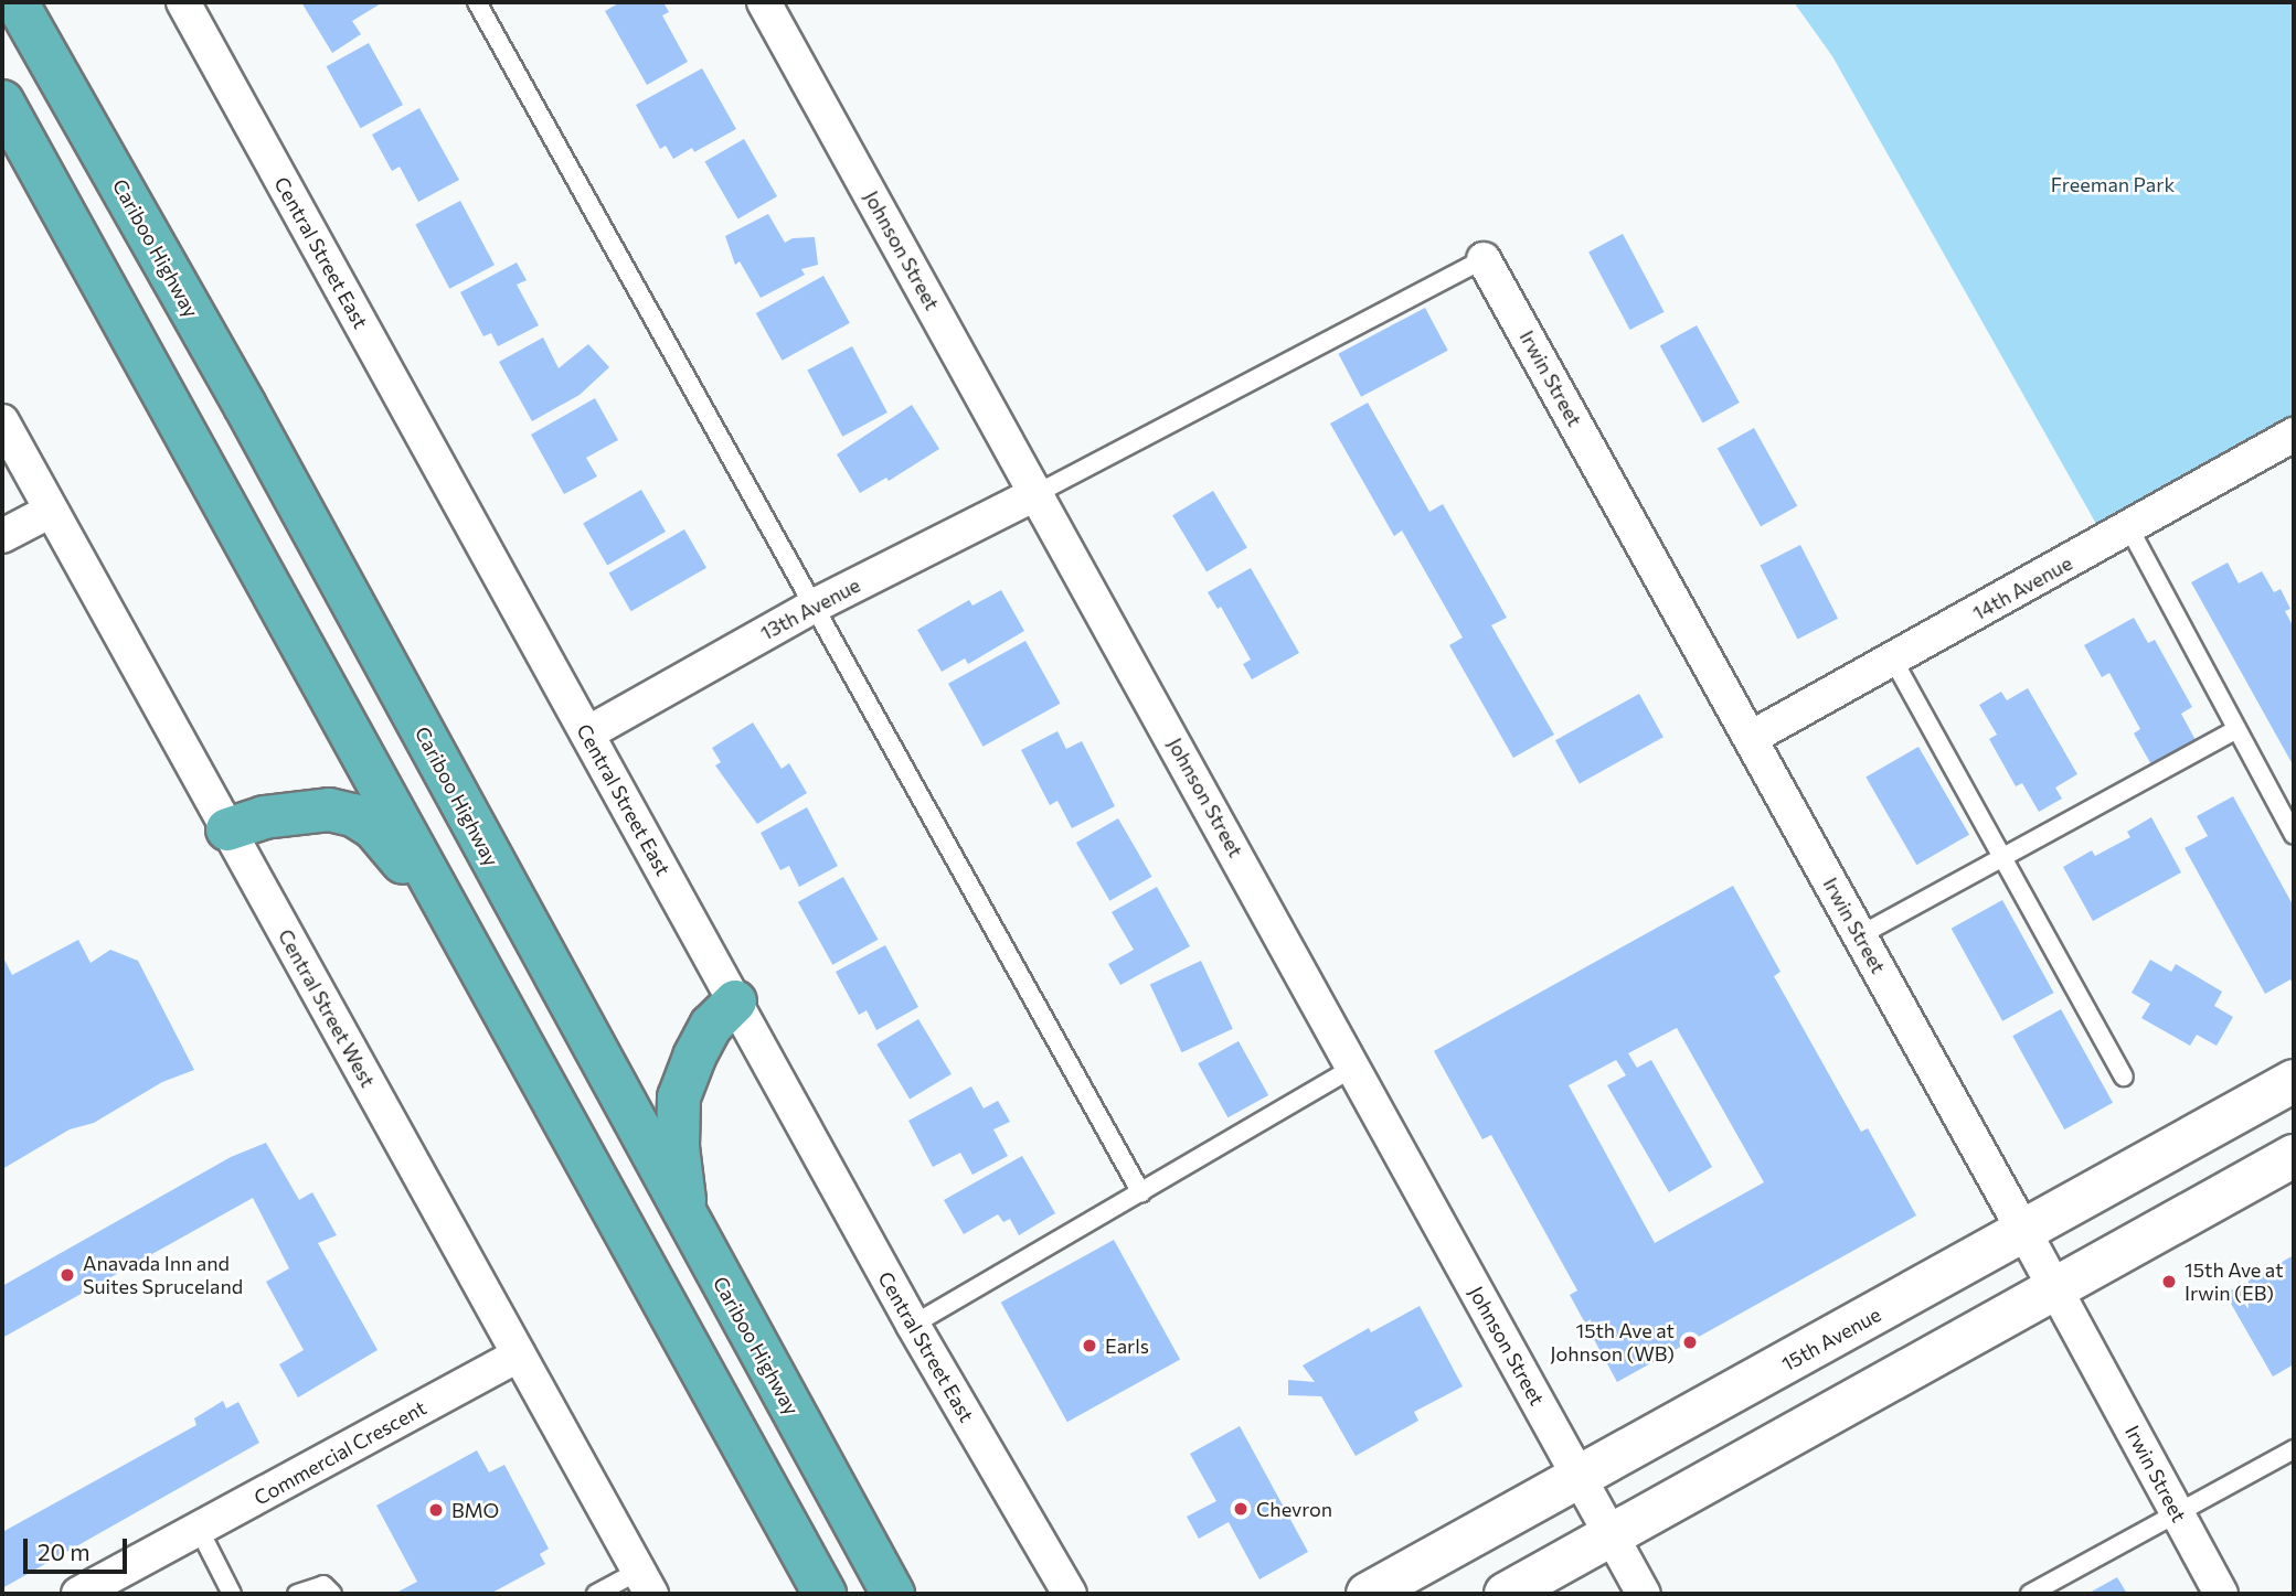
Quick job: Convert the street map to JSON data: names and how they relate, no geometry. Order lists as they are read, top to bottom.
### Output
{
  "streets": {
    "highway": ["Cariboo Highway"],
    "main road": ["15th Avenue"],
    "street": [
      "Johnson Street",
      "Central Street East",
      "Irwin Street",
      "14th Avenue",
      "13th Avenue",
      "Central Street West",
      "Commercial Crescent"
    ]
  },
  "crossings": [
    ["Johnson Street", "13th Avenue"],
    ["Johnson Street", "15th Avenue"],
    ["Central Street East", "13th Avenue"],
    ["Irwin Street", "14th Avenue"],
    ["Irwin Street", "15th Avenue"],
    ["Central Street West", "Commercial Crescent"]
  ],
  "parks": ["Freeman Park"],
  "places": [
    "Anavada Inn and Suites Spruceland",
    "15th Ave at Irwin (EB)",
    "15th Ave at Johnson (WB)",
    "Earls",
    "Chevron",
    "BMO"
  ],
  "scale_bar": "20 m"
}
